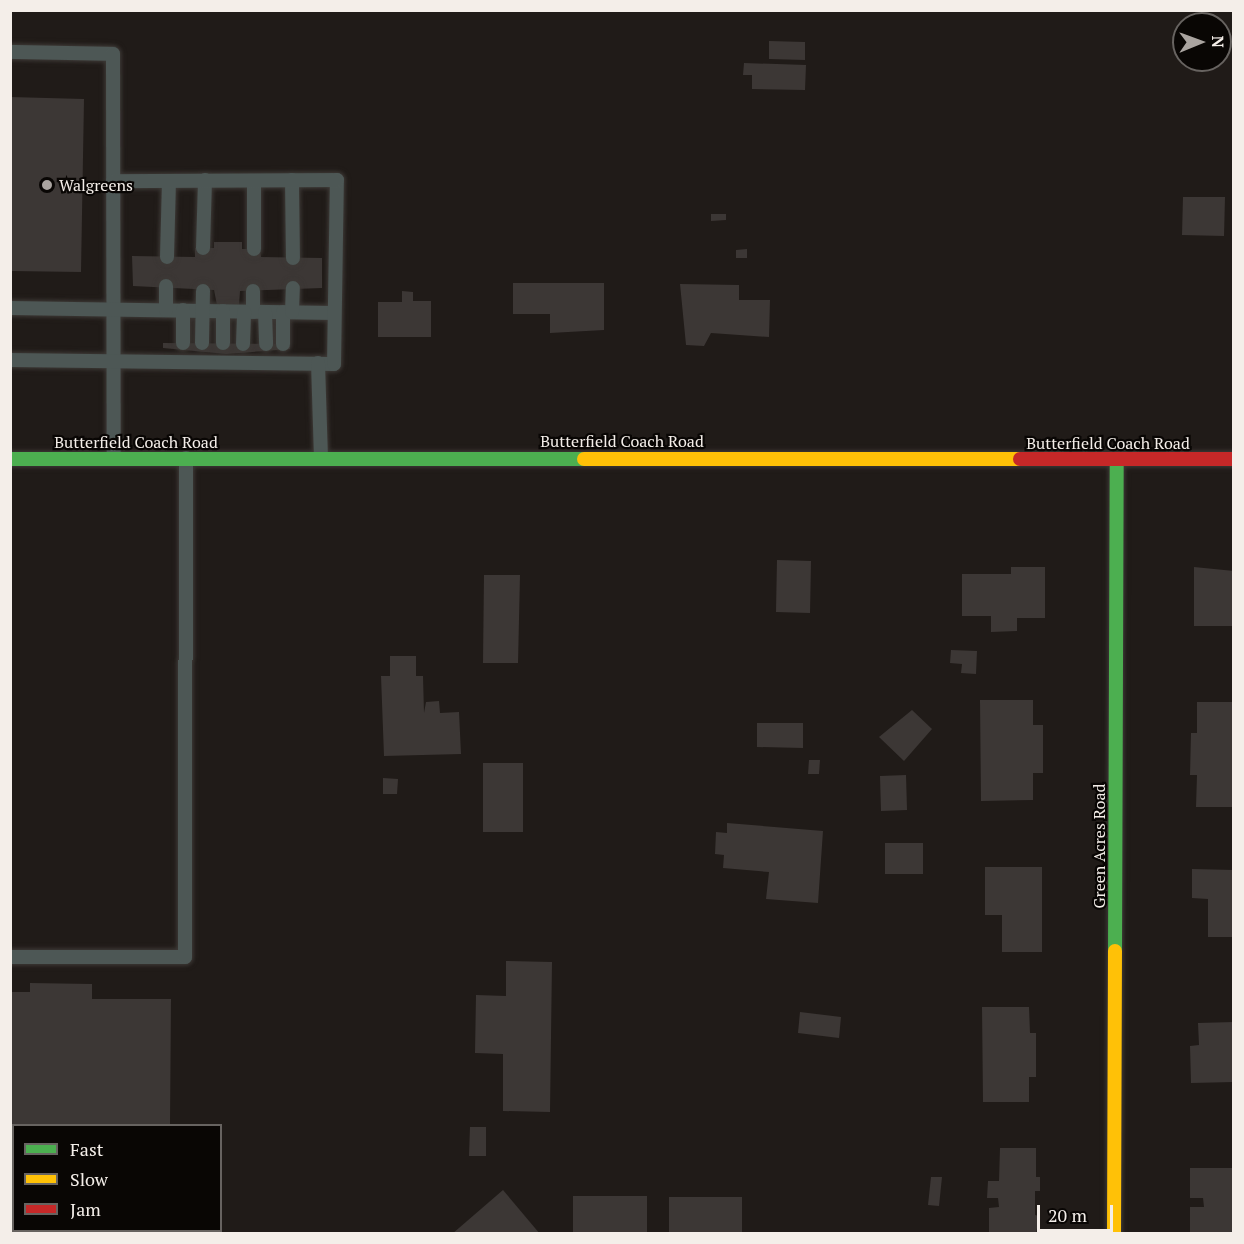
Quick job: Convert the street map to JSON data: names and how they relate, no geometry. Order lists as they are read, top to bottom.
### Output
{
  "streets": {
    "main road": ["Butterfield Coach Road", "Green Acres Road"]
  },
  "crossings": [
    ["Butterfield Coach Road", "Green Acres Road"]
  ],
  "places": ["Walgreens"],
  "legend": ["Fast", "Slow", "Jam"],
  "scale_bar": "20 m",
  "north": "right"
}
